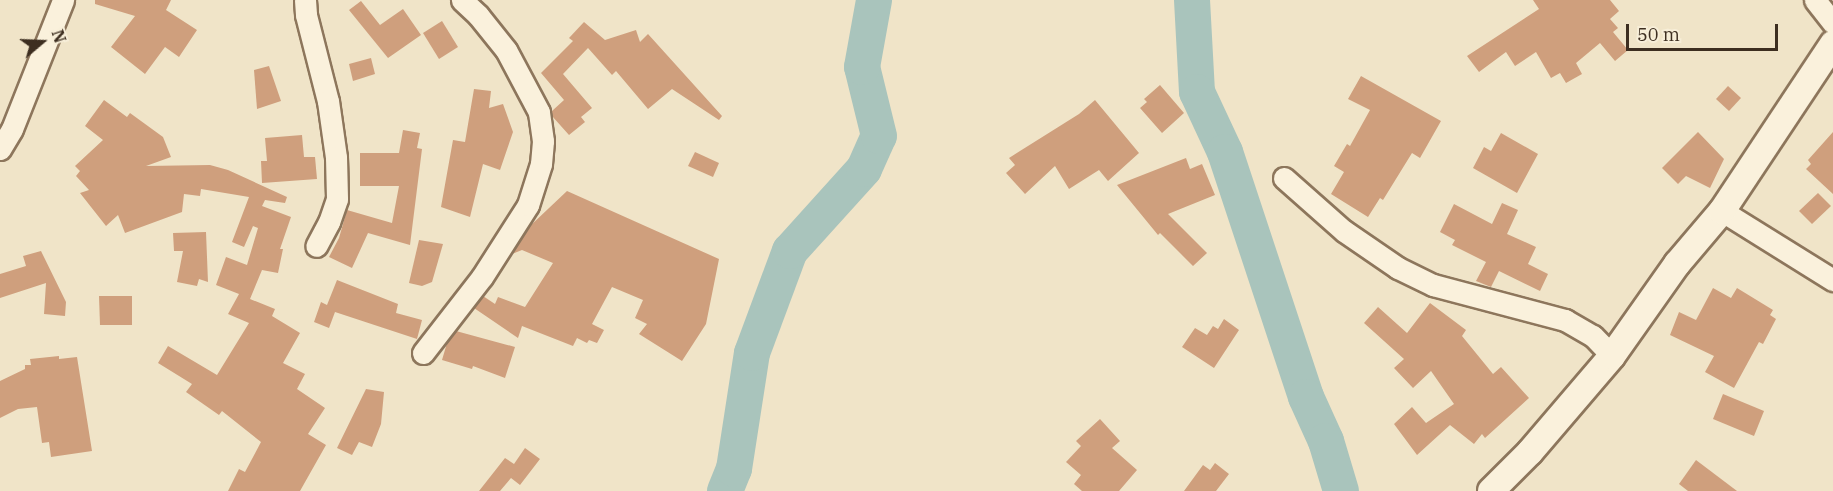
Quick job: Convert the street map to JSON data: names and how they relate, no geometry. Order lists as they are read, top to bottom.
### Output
{
  "scale_bar": "50 m",
  "north": "right"
}
